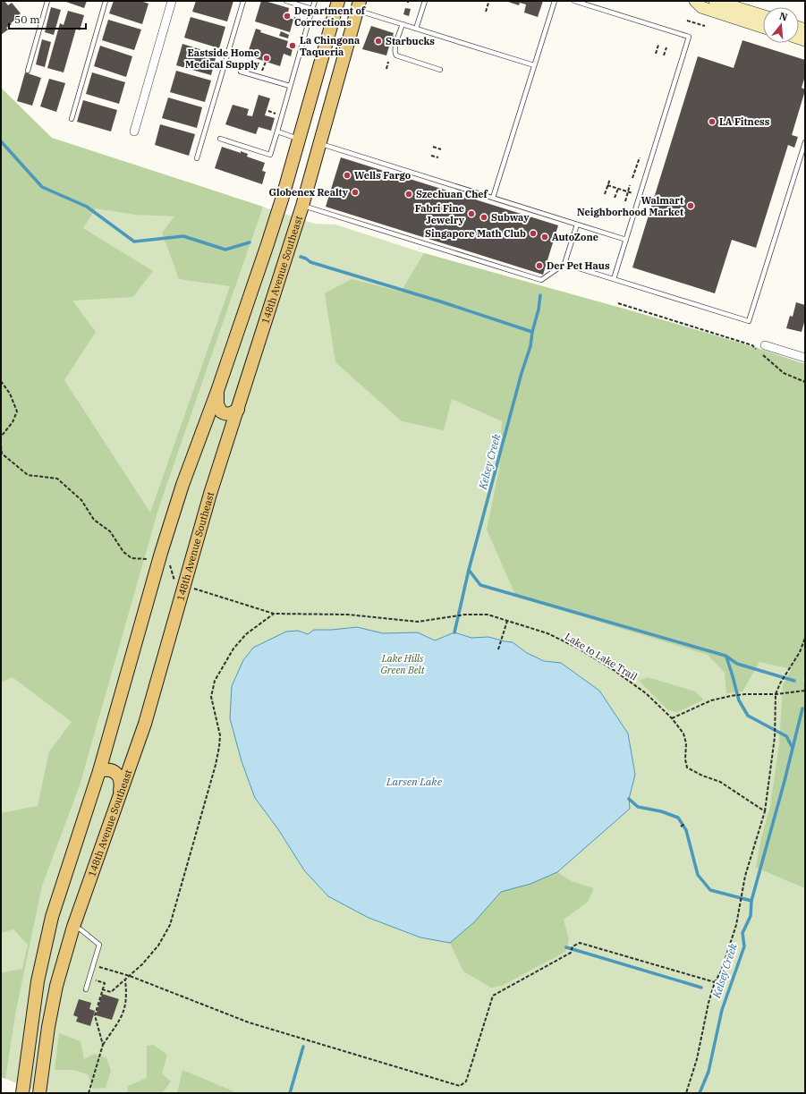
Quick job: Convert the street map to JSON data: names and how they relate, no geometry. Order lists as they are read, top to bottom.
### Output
{
  "streets": {
    "main road": ["148th Avenue Southeast"],
    "path": ["Lake to Lake Trail"]
  },
  "water": ["Kelsey Creek", "Larsen Lake"],
  "parks": ["Lake Hills Green Belt"],
  "places": [
    "Department of Corrections",
    "Starbucks",
    "La Chingona Taqueria",
    "Eastside Home Medical Supply",
    "LA Fitness",
    "Wells Fargo",
    "Globenex Realty",
    "Szechuan Chef",
    "Walmart Neighborhood Market",
    "Fabri Fine Jewelry",
    "Subway",
    "Singapore Math Club",
    "AutoZone",
    "Der Pet Haus"
  ],
  "scale_bar": "50 m",
  "north": "top"
}
